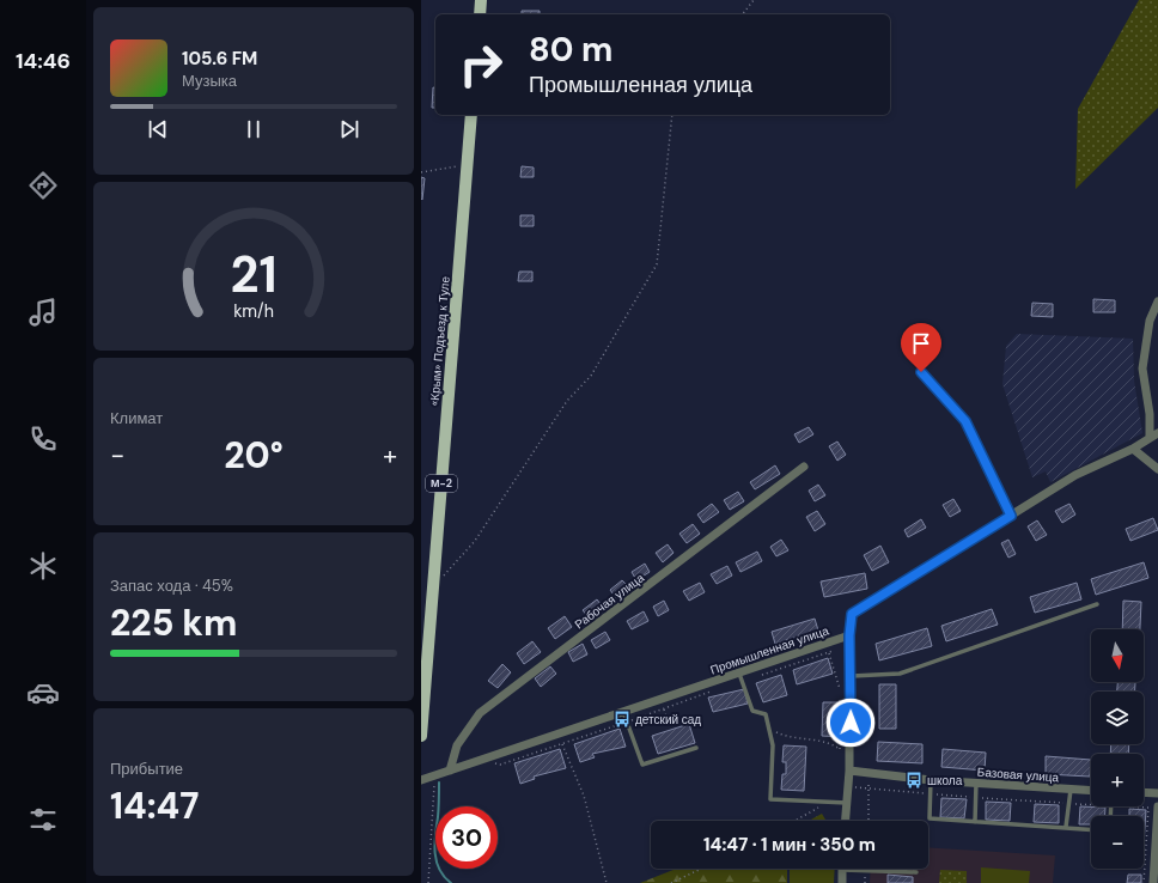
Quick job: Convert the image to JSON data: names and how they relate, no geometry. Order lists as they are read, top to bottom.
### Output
{
  "streets": {
    "main road": ["«Крым» Подъезд к Туле", "М-2"],
    "street": ["Рабочая улица", "Промышленная улица", "Базовая улица"]
  },
  "crossings": [
    ["Рабочая улица", "Промышленная улица"]
  ],
  "places": {
    "bus stop": ["детский сад", "школа"]
  },
  "north": "bottom",
  "page": {
    "tabs": "14:46",
    "turn": ["80 m", "Промышленная улица"],
    "song": ["105.6 FM", "Музыка"],
    "tile": [
      "Климат",
      ["Запас хода · 45%", "225 km"],
      ["Прибытие", "14:47"]
    ],
    "heat": ["−", "20°", "+"],
    "map_buttons": ["+", "−"],
    "limit": "30",
    "trip": "14:47 · 1 мин · 350 m",
    "gauge": ["21", "km/h"]
  }
}
